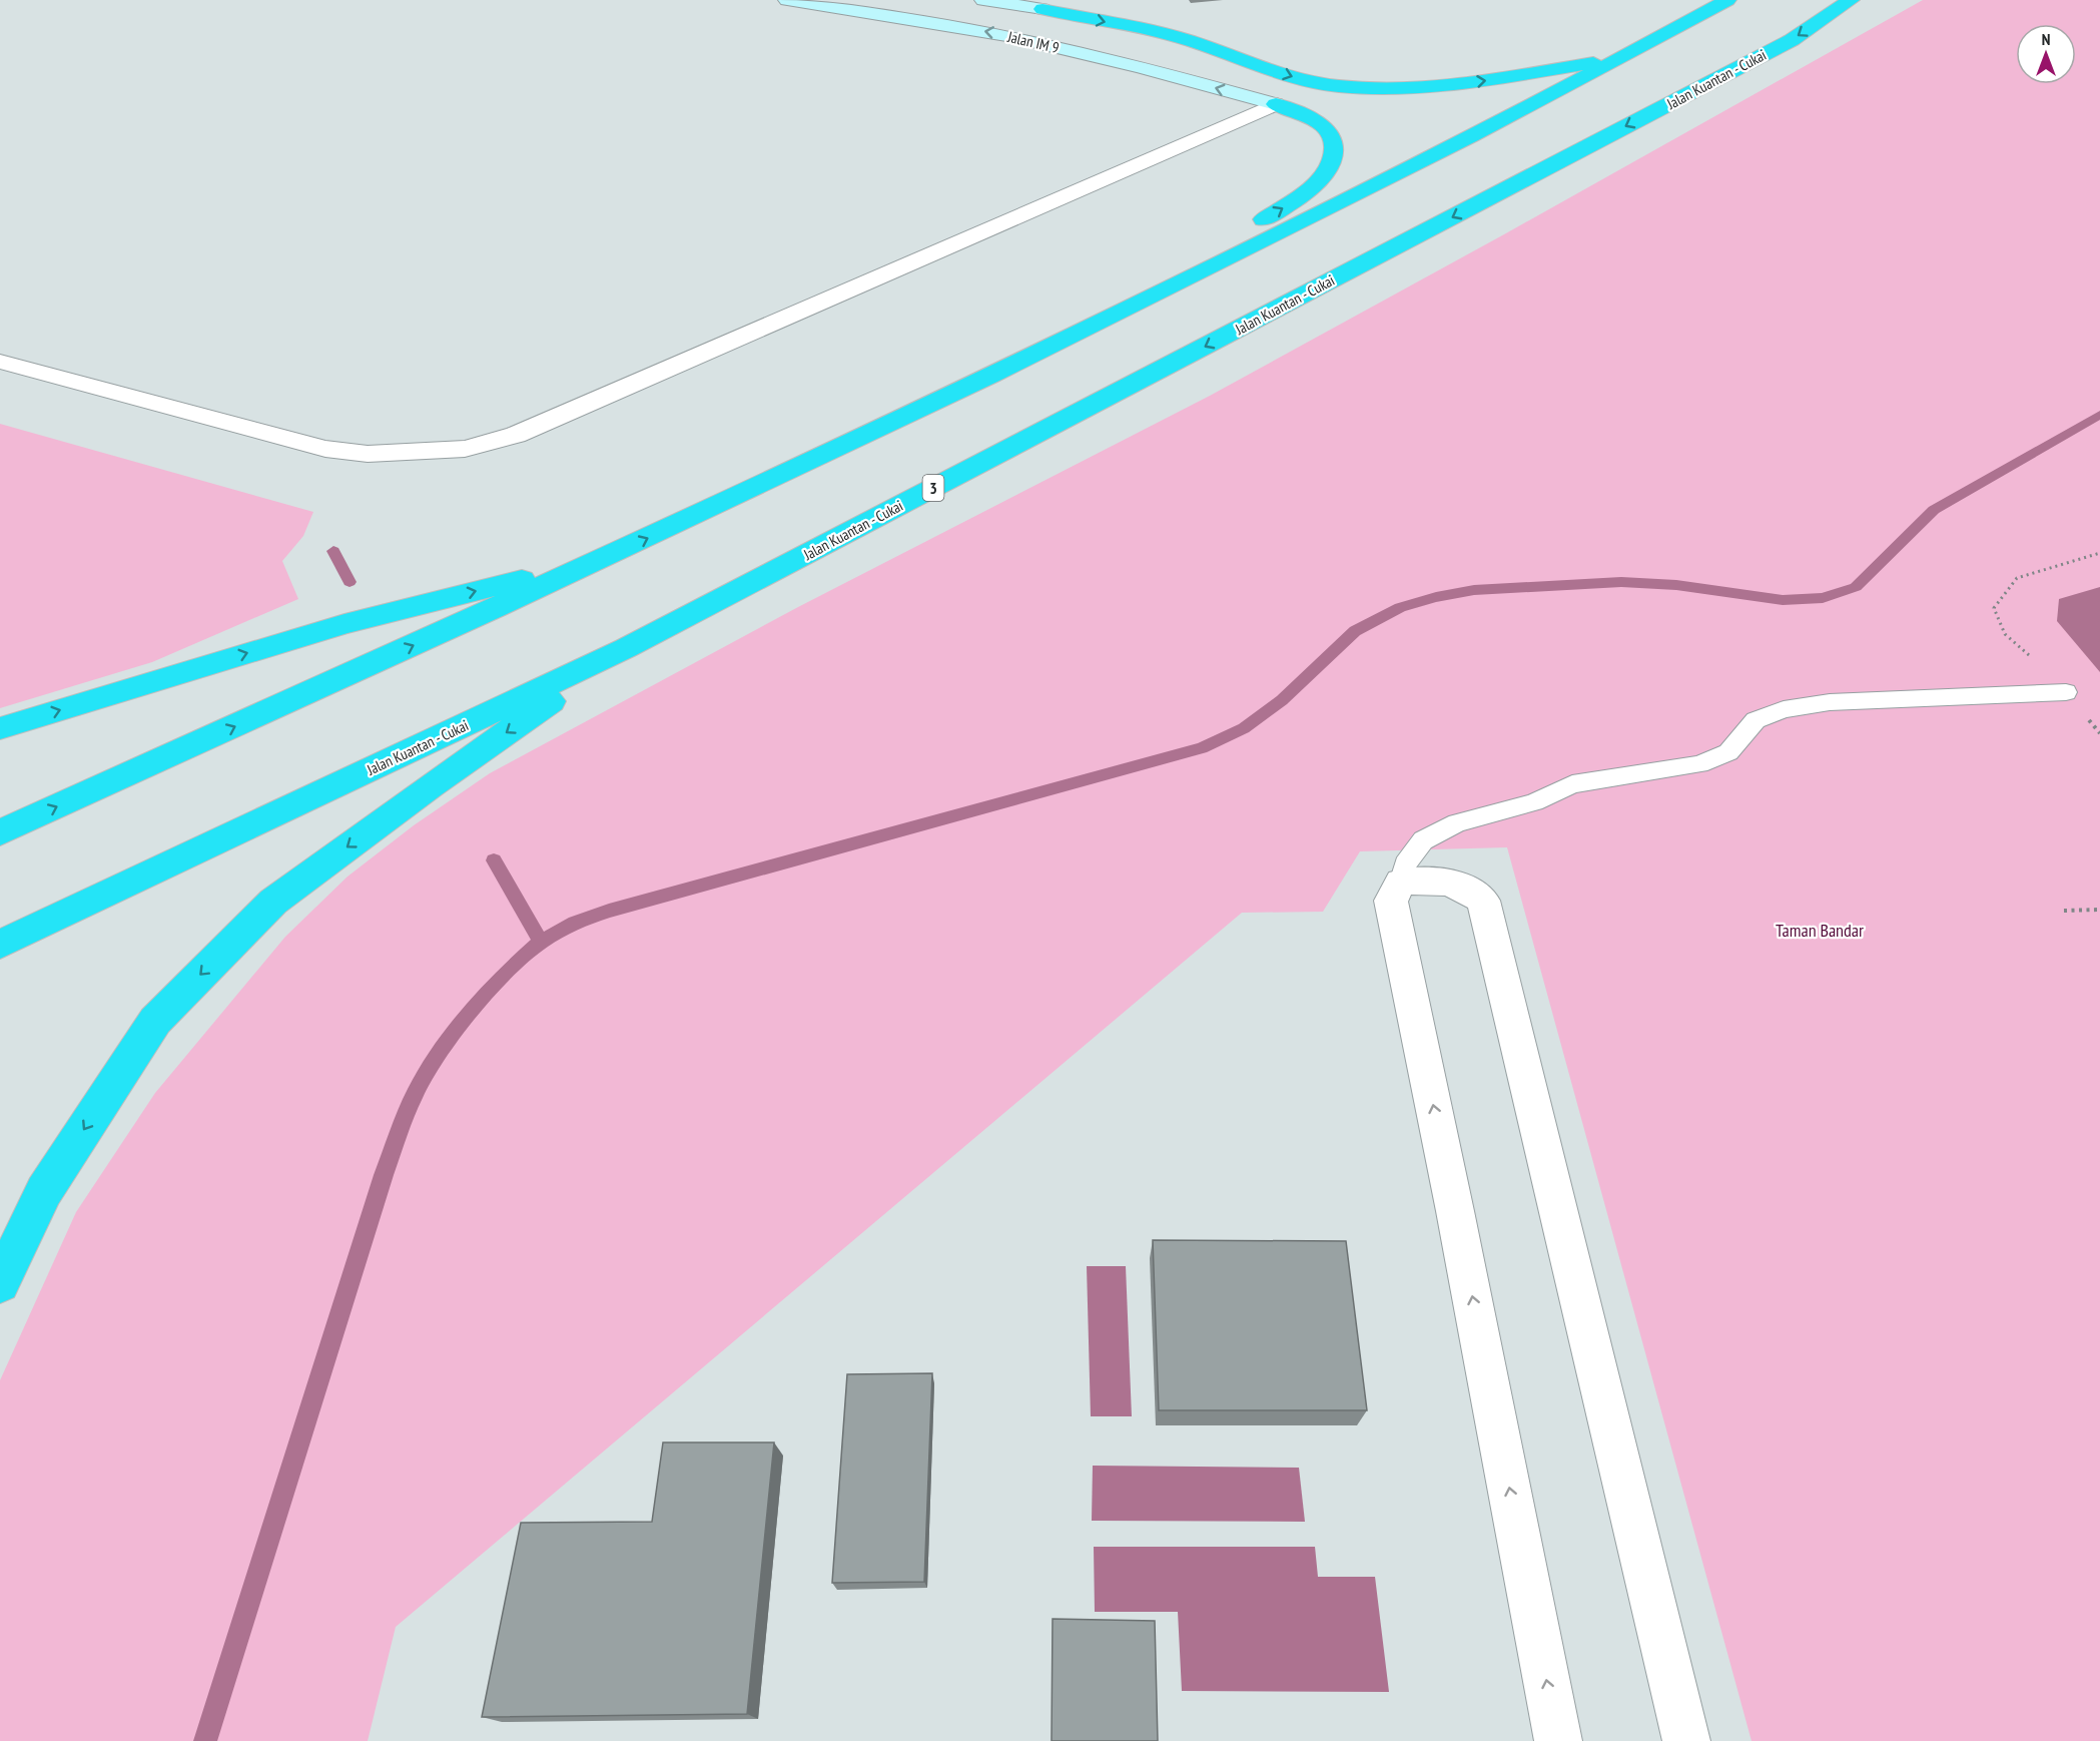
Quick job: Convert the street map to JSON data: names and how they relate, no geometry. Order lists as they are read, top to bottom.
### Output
{
  "streets": {
    "highway": ["Jalan Kuantan - Cukai", "3"],
    "street": ["Jalan IM 9"]
  },
  "one_way": ["Jalan IM 9"],
  "parks": ["Taman Bandar"],
  "north": "top"
}
